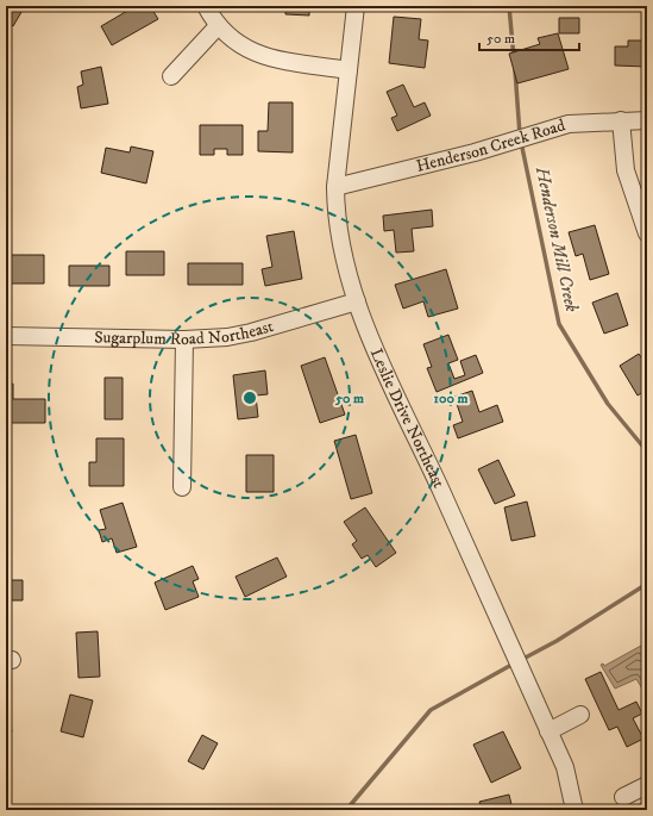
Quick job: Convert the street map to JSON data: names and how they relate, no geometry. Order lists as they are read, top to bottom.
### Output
{
  "streets": {
    "street": ["Henderson Creek Road", "Sugarplum Road Northeast", "Leslie Drive Northeast"]
  },
  "crossings": [
    ["Henderson Creek Road", "Leslie Drive Northeast"],
    ["Sugarplum Road Northeast", "Leslie Drive Northeast"]
  ],
  "water": ["Henderson Mill Creek"],
  "scale_bar": "50 m",
  "rings": ["50 m", "100 m"]
}
